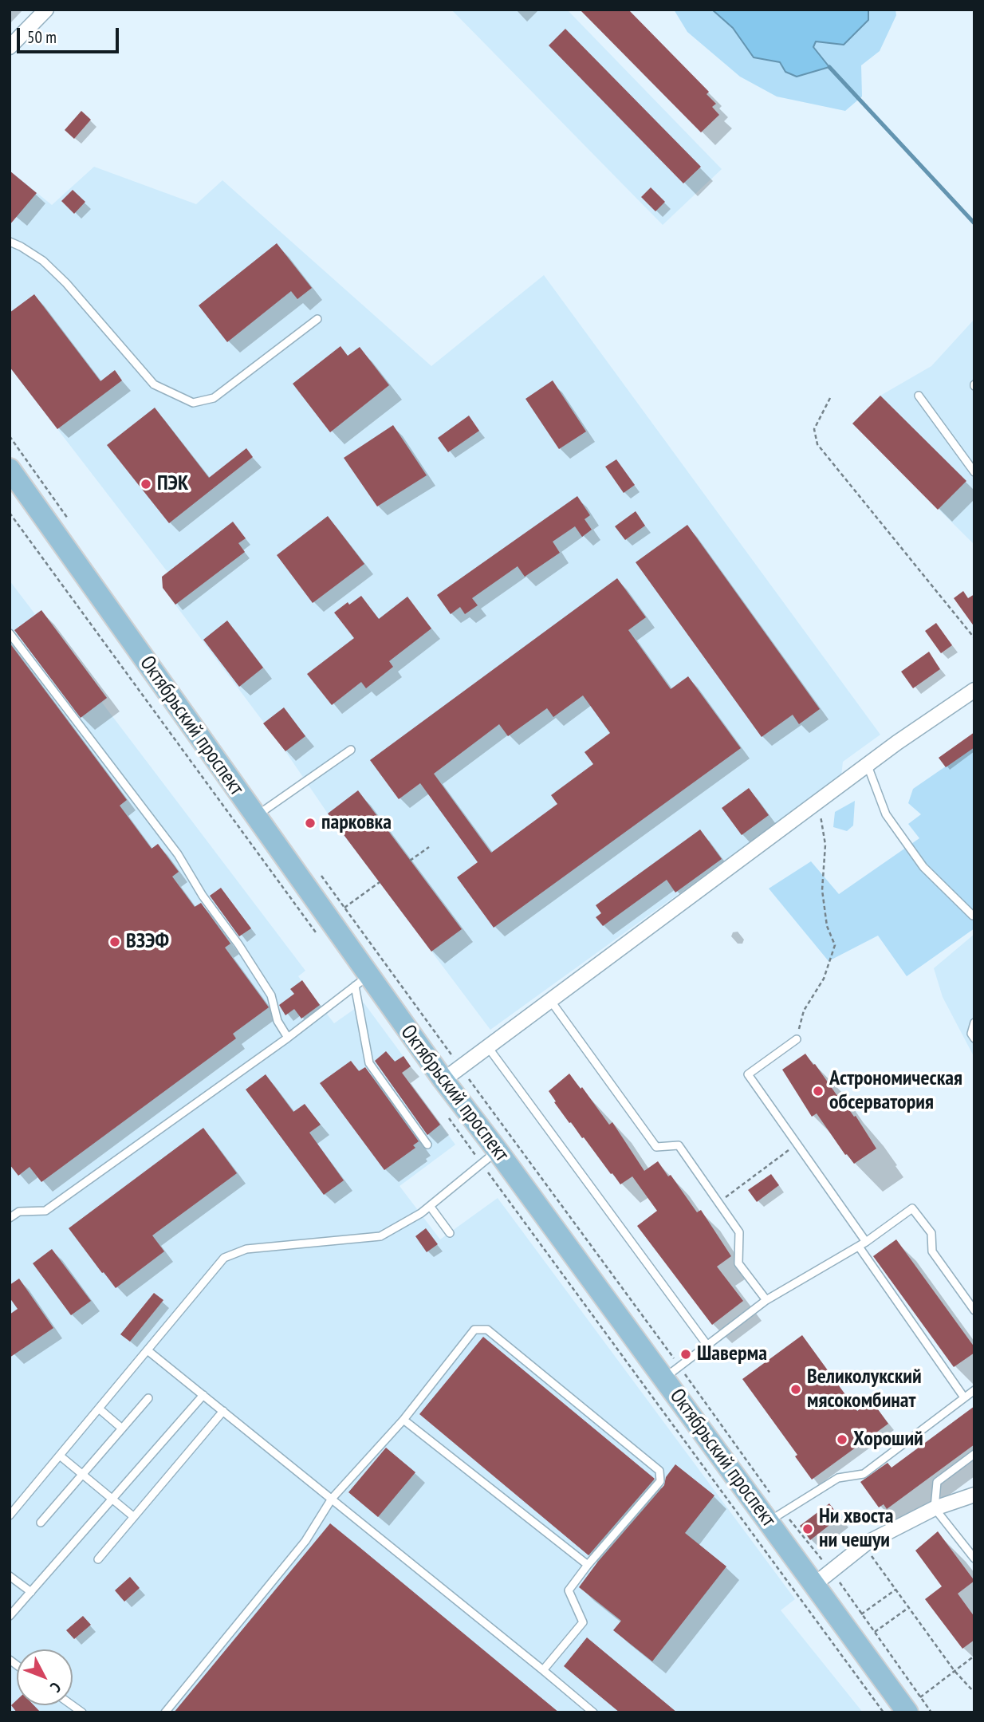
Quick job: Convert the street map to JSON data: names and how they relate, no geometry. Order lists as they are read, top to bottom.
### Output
{
  "streets": {
    "main road": ["Октябрьский проспект"]
  },
  "places": [
    "ПЭК",
    "парковка",
    "ВЗЭФ",
    "Aстрономическая обсерватория",
    "Шаверма",
    "Великолукский мясокомбинат",
    "Хороший",
    "Ни хвоста ни чешуи"
  ],
  "scale_bar": "50 m",
  "north": "bottom right"
}
